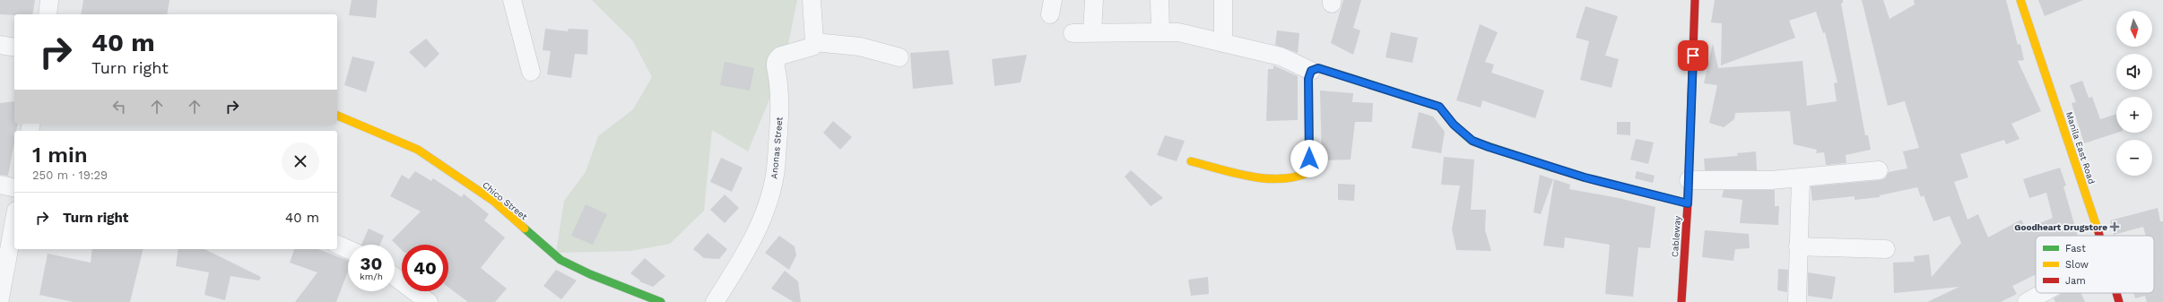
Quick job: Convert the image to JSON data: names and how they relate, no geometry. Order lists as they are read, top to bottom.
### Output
{
  "streets": {
    "street": [
      "Anonas Street",
      "Manila East Road",
      "Chico Street",
      "Cableway"
    ]
  },
  "places": {
    "health": ["Goodheart Drugstore"]
  },
  "legend": ["Fast", "Slow", "Jam"],
  "north": "bottom",
  "page": {
    "map_buttons": ["+", "−"],
    "turn": ["40 m", "Turn right"],
    "heading": ["1 min", "250 m · 19:29"],
    "list": [
      {
        "name": "Turn right",
        "value": "40 m"
      }
    ],
    "speed": "30 km/h",
    "limit": "40"
  }
}
